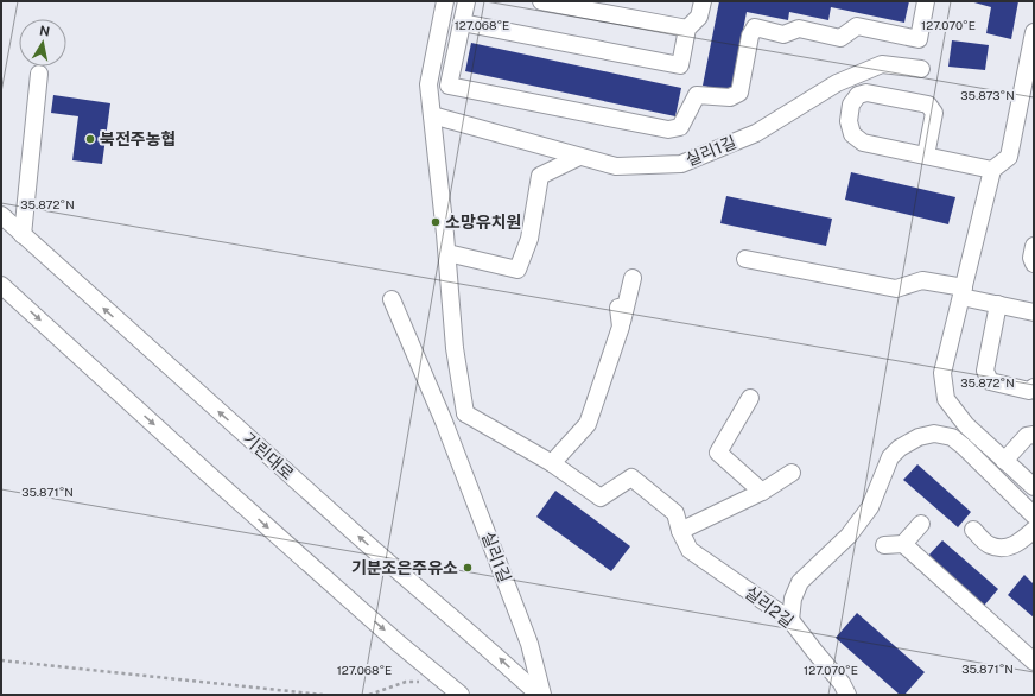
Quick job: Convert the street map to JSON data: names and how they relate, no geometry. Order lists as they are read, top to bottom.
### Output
{
  "streets": {
    "street": ["실리1길", "기린대로", "실리2길"]
  },
  "places": ["북전주농협", "소망유치원", "기분조은주유소"],
  "north": "top",
  "coordinates": [
    "127.068°E",
    "127.070°E",
    "35.873°N",
    "35.872°N",
    "35.871°N"
  ]
}
